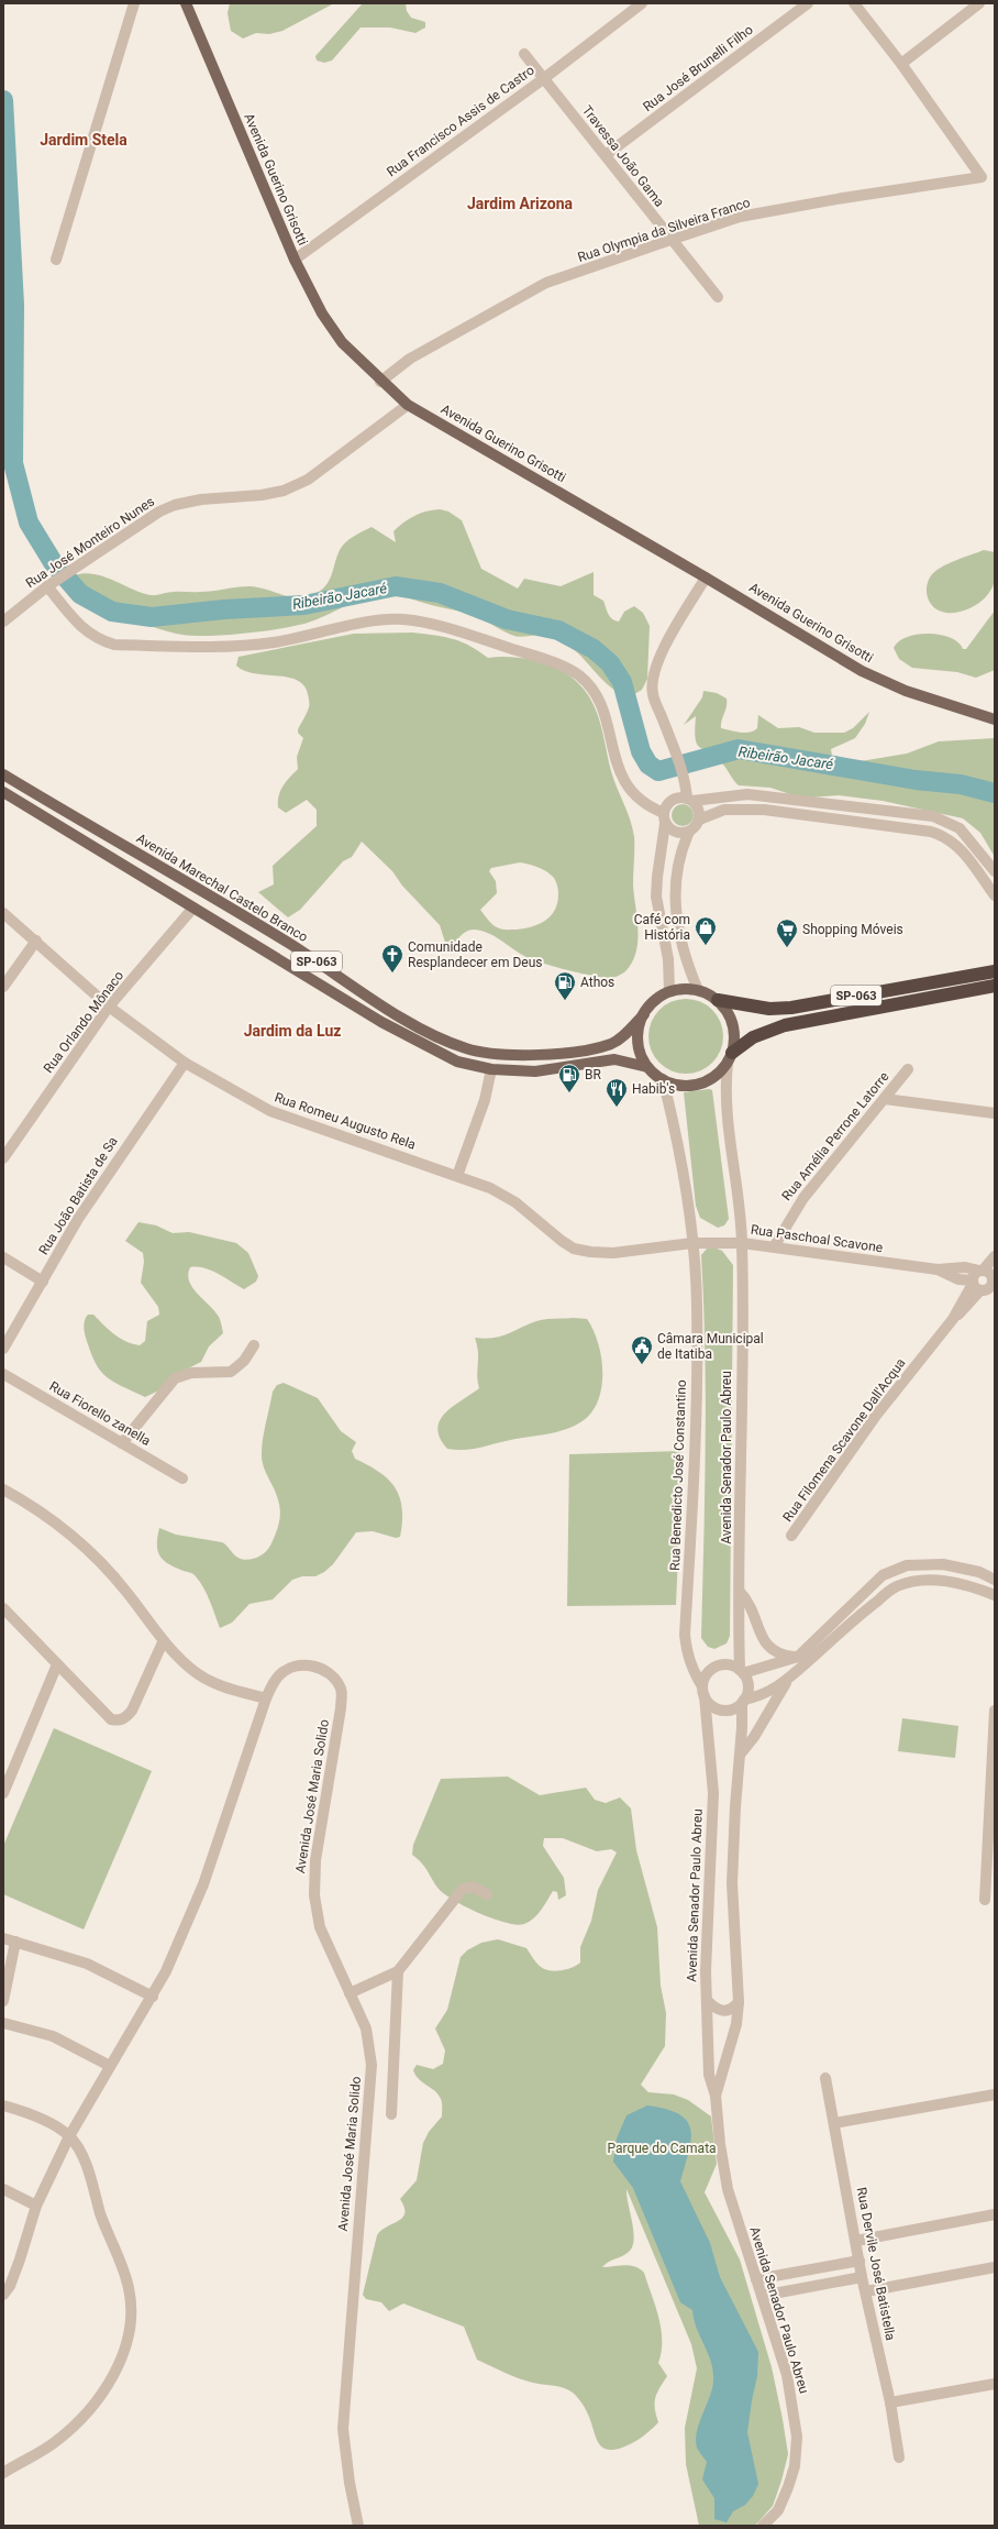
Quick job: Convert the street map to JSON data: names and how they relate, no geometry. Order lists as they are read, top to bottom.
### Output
{
  "streets": {
    "highway": ["SP-063"],
    "main road": ["Avenida Guerino Grisotti", "Avenida Marechal Castelo Branco"],
    "street": [
      "Rua José Brunelli Filho",
      "Rua Francisco Assis de Castro",
      "Travessa João Gama",
      "Rua Olympia da Silveira Franco",
      "Rua José Monteiro Nunes",
      "Rua Orlando Mônaco",
      "Rua Romeu Augusto Rela",
      "Rua Amélia Perrone Latorre",
      "Rua João Batista de Sa",
      "Rua Paschoal Scavone",
      "Rua Fiorello zanella",
      "Rua Filomena Scavone Dall'Acqua",
      "Avenida Senador Paulo Abreu",
      "Rua Benedicto José Constantino",
      "Avenida José Maria Solido",
      "Rua Dervile José Batistella"
    ]
  },
  "crossings": [
    ["Rua José Brunelli Filho", "Travessa João Gama"],
    ["Rua Francisco Assis de Castro", "Travessa João Gama"],
    ["Rua Francisco Assis de Castro", "Avenida Guerino Grisotti"],
    ["Travessa João Gama", "Rua Olympia da Silveira Franco"],
    ["Avenida Guerino Grisotti", "Rua Olympia da Silveira Franco"],
    ["Avenida Guerino Grisotti", "Rua José Monteiro Nunes"],
    ["Avenida Marechal Castelo Branco", "SP-063"],
    ["Avenida Marechal Castelo Branco", "Avenida Senador Paulo Abreu"],
    ["Avenida Marechal Castelo Branco", "Rua Benedicto José Constantino"],
    ["SP-063", "Rua Orlando Mônaco"],
    ["SP-063", "Avenida Senador Paulo Abreu"],
    ["SP-063", "Rua Benedicto José Constantino"],
    ["Rua Orlando Mônaco", "Rua Romeu Augusto Rela"],
    ["Rua Romeu Augusto Rela", "Rua João Batista de Sa"],
    ["Rua Romeu Augusto Rela", "Rua Paschoal Scavone"],
    ["Rua Romeu Augusto Rela", "Rua Benedicto José Constantino"],
    ["Rua Amélia Perrone Latorre", "Rua Paschoal Scavone"],
    ["Rua Paschoal Scavone", "Rua Filomena Scavone Dall'Acqua"],
    ["Rua Paschoal Scavone", "Avenida Senador Paulo Abreu"],
    ["Rua Paschoal Scavone", "Rua Benedicto José Constantino"],
    ["Avenida Senador Paulo Abreu", "Rua Benedicto José Constantino"]
  ],
  "districts": ["Jardim Stela", "Jardim Arizona", "Jardim da Luz"],
  "water": ["Ribeirão Jacaré"],
  "parks": ["Parque do Camata"],
  "places": {
    "shop": ["Café com História"],
    "supermarket": ["Shopping Móveis"],
    "church": ["Comunidade Resplandecer em Deus"],
    "fuel station": ["Athos", "BR"],
    "restaurant": ["Habib's"],
    "public building": ["Câmara Municipal de Itatiba"]
  }
}
